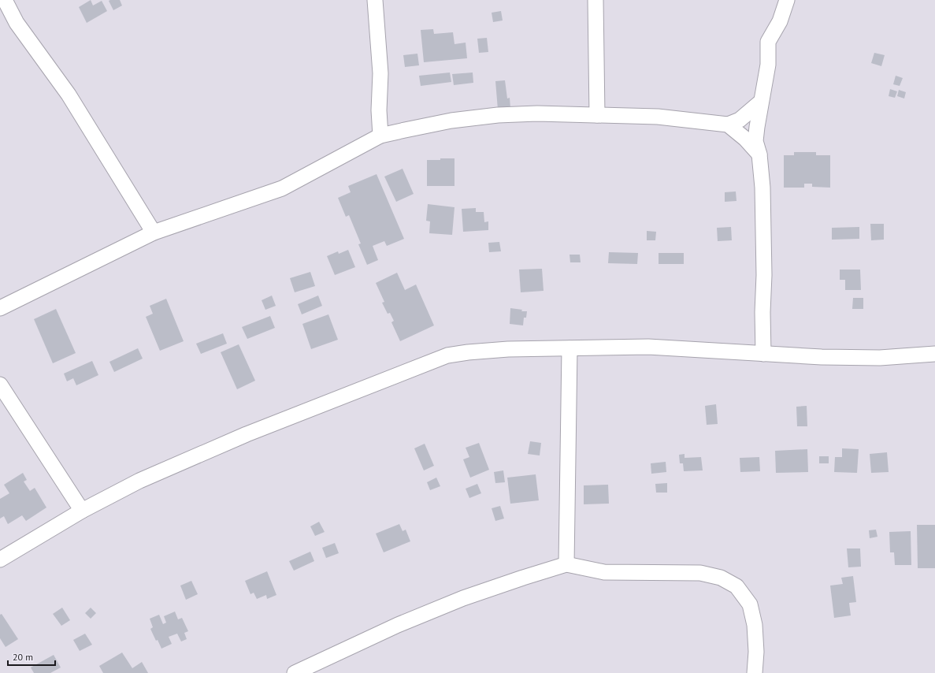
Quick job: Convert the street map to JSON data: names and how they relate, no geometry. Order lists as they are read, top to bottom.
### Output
{
  "scale_bar": "20 m"
}
